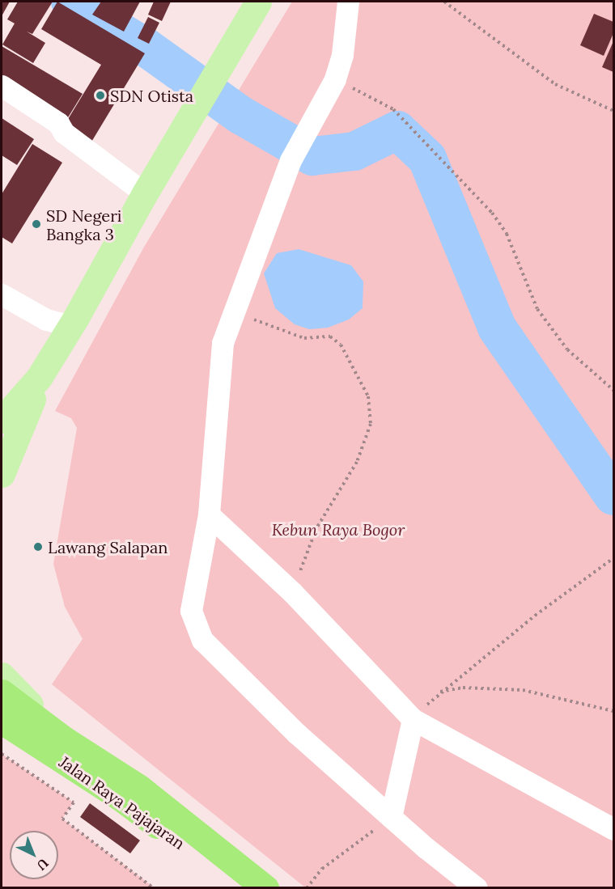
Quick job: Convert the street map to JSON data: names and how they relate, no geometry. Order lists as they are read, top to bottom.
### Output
{
  "streets": {
    "highway": ["Jalan Raya Pajajaran"]
  },
  "parks": ["Kebun Raya Bogor"],
  "places": ["SDN Otista", "SD Negeri Bangka 3", "Lawang Salapan"],
  "north": "bottom right"
}
